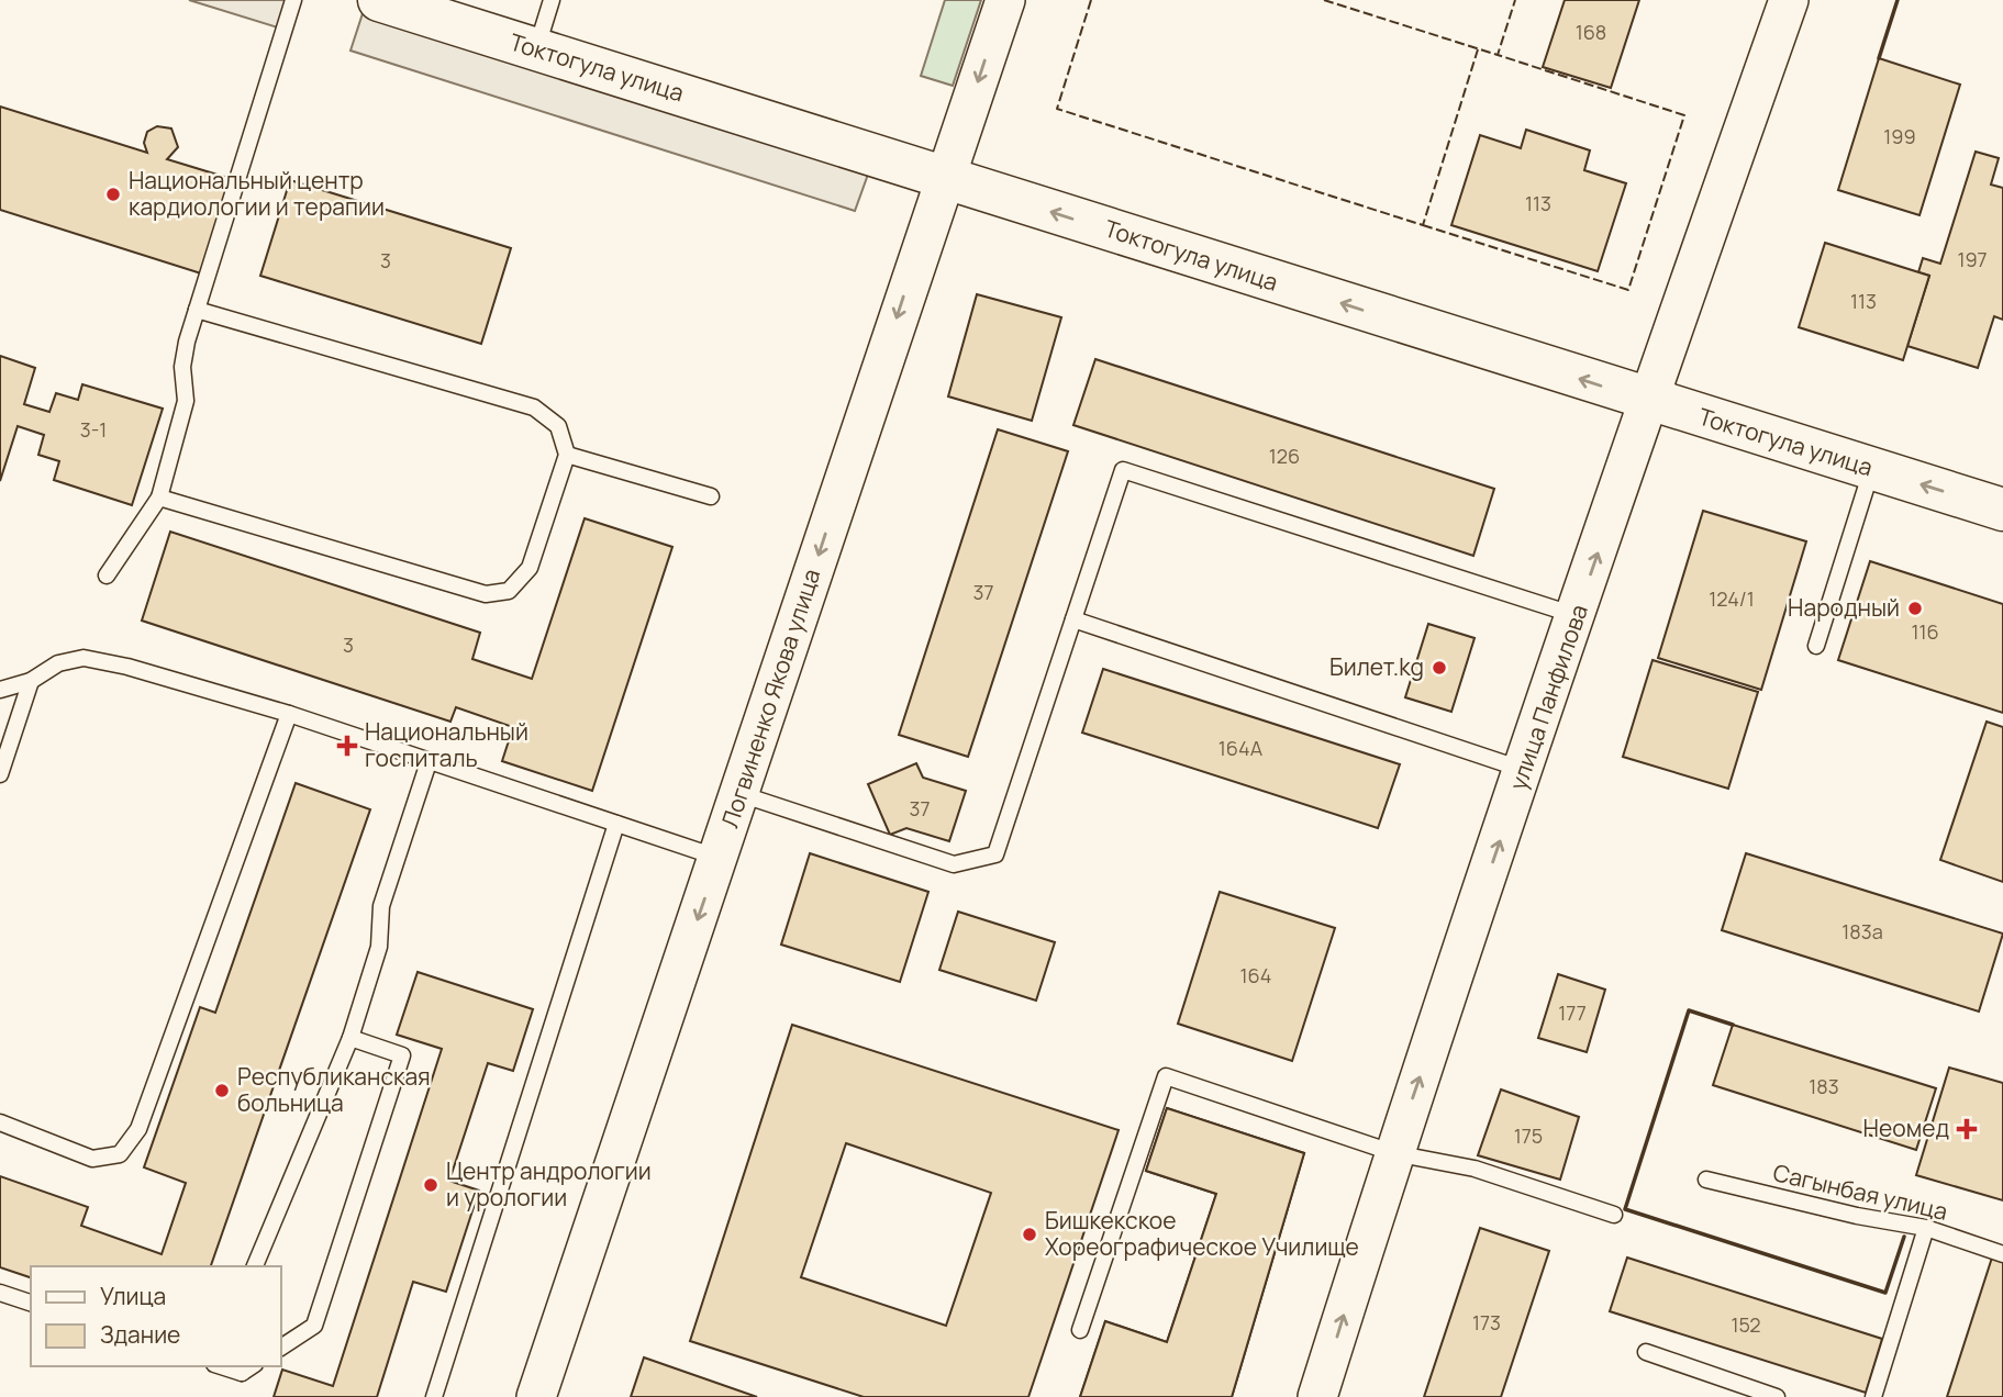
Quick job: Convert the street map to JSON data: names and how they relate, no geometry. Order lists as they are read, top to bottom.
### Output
{
  "streets": {
    "main road": ["Токтогула улица"],
    "street": ["улица Панфилова", "Логвиненко Якова улица"],
    "lane": ["Сагынбая улица"]
  },
  "crossings": [
    ["Токтогула улица", "улица Панфилова"],
    ["Токтогула улица", "Логвиненко Якова улица"]
  ],
  "one_way": ["Токтогула улица", "улица Панфилова", "Логвиненко Якова улица"],
  "places": {
    "other": [
      "Национальный центр кардиологии и терапии",
      "Народный",
      "Билет.kg",
      "Республиканская больница",
      "Центр андрологии и урологии",
      "Бишкекское Хореографическое Училище"
    ],
    "health": ["Национальный госпиталь", "Неомед"]
  },
  "house_numbers": [
    "168",
    "199",
    "113",
    "197",
    "3",
    "113",
    "3-1",
    "126",
    "37",
    "124/1",
    "116",
    "3",
    "164А",
    "37",
    "183а",
    "164",
    "177",
    "183",
    "175",
    "173",
    "152"
  ],
  "legend": ["Улица", "Здание"]
}
